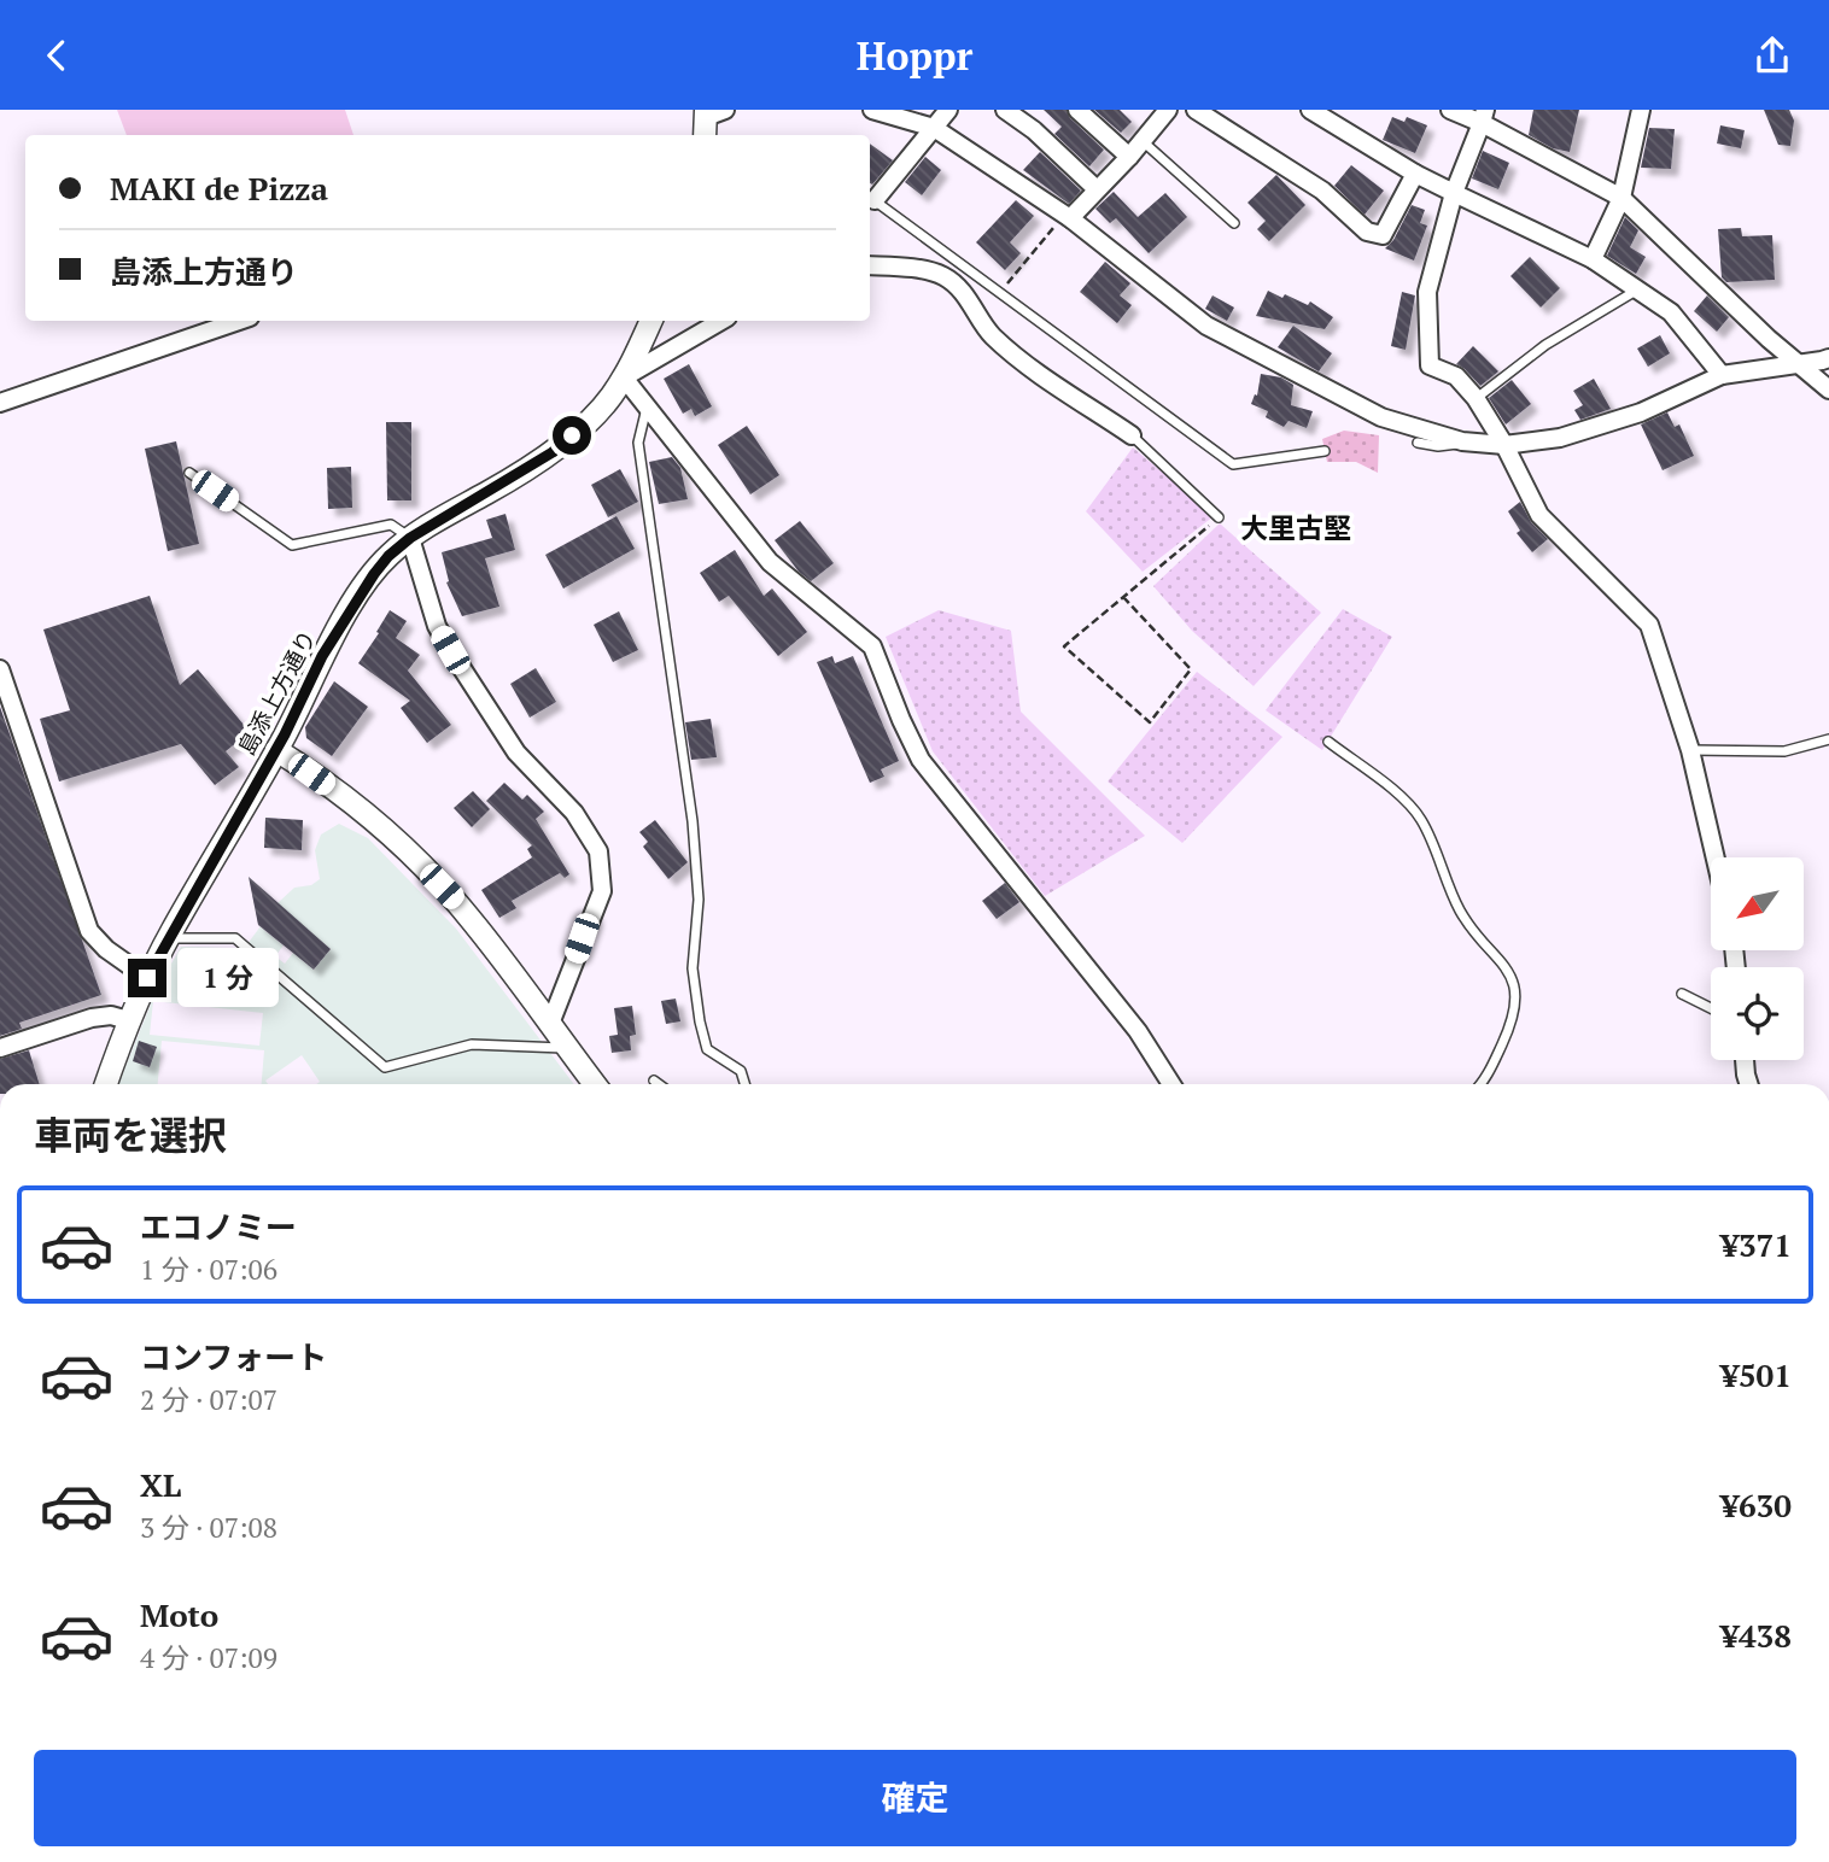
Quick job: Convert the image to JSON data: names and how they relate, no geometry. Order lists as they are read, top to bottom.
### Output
{
  "streets": {
    "street": ["島添上方通り"]
  },
  "districts": ["大里古堅"],
  "north": "bottom left",
  "page": {
    "header": "Hoppr",
    "banner": ["MAKI de Pizza", "島添上方通り"],
    "bubble": "1 分",
    "heading": "車両を選択",
    "list": [
      {
        "name": "エコノミー",
        "note": "1 分 · 07:06",
        "value": "¥371"
      },
      {
        "name": "コンフォート",
        "note": "2 分 · 07:07",
        "value": "¥501"
      },
      {
        "name": "XL",
        "note": "3 分 · 07:08",
        "value": "¥630"
      },
      {
        "name": "Moto",
        "note": "4 分 · 07:09",
        "value": "¥438"
      }
    ],
    "buttons": "確定"
  }
}
